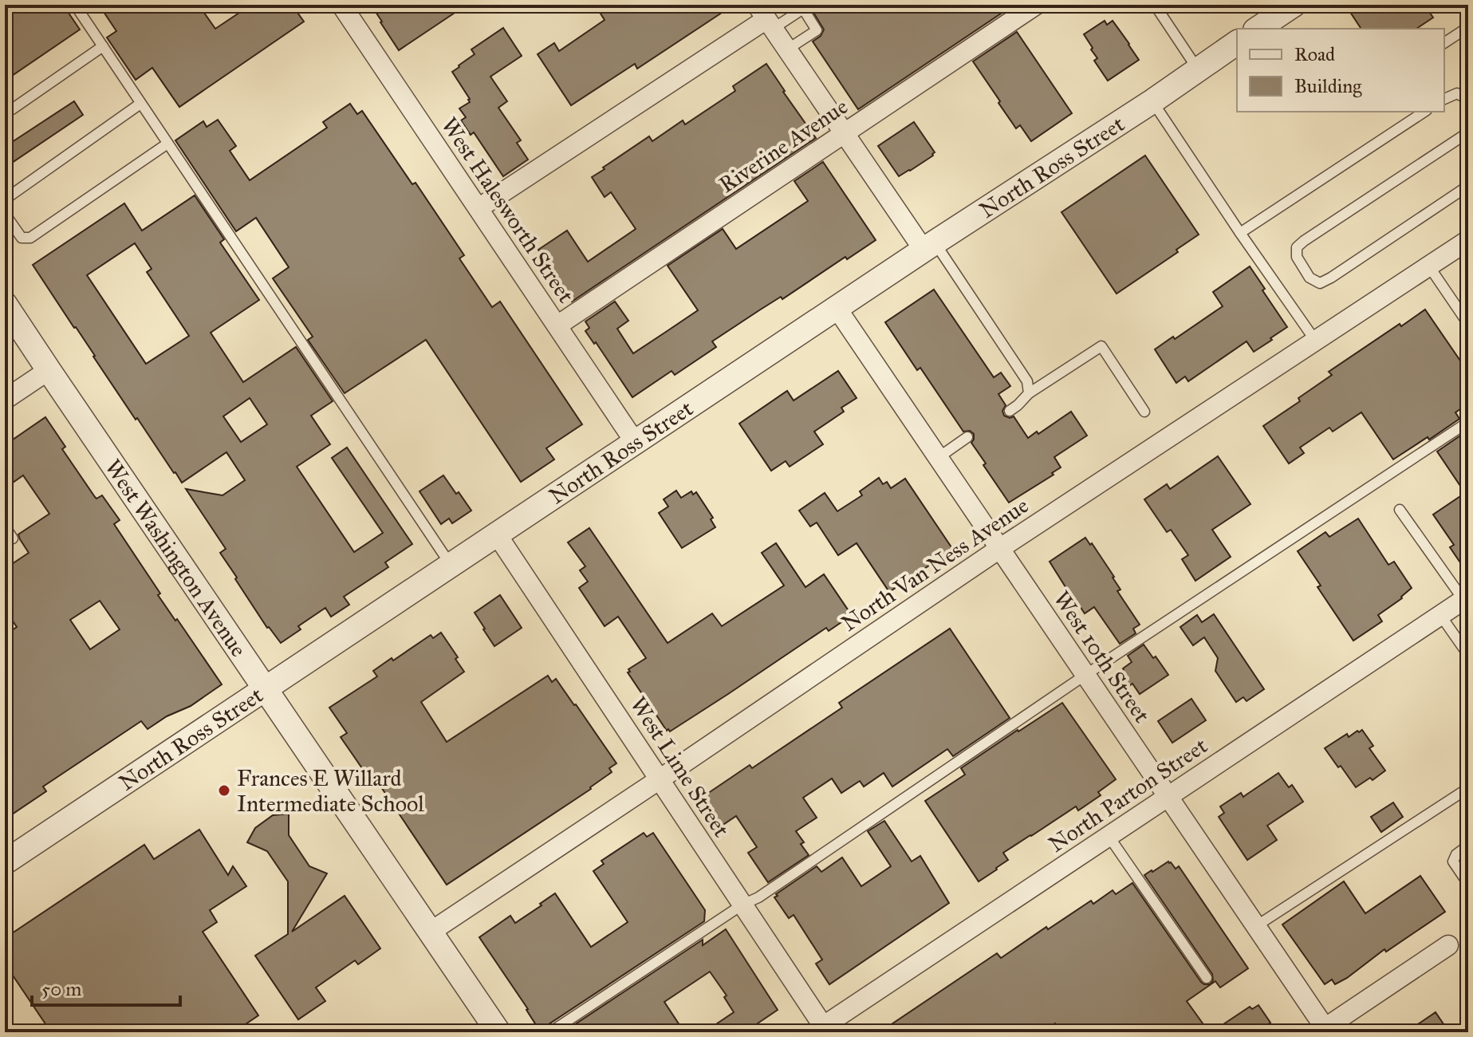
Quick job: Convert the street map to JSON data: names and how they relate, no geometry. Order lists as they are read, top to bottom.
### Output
{
  "streets": {
    "street": [
      "Riverine Avenue",
      "North Ross Street",
      "West Halesworth Street",
      "West Washington Avenue",
      "North Van Ness Avenue",
      "West 10th Street",
      "West Lime Street",
      "North Parton Street"
    ]
  },
  "crossings": [
    ["Riverine Avenue", "West Halesworth Street"],
    ["North Ross Street", "West Halesworth Street"],
    ["North Ross Street", "West Washington Avenue"],
    ["North Ross Street", "West 10th Street"],
    ["North Ross Street", "West Lime Street"],
    ["West Washington Avenue", "North Van Ness Avenue"],
    ["North Van Ness Avenue", "West 10th Street"],
    ["North Van Ness Avenue", "West Lime Street"],
    ["West 10th Street", "North Parton Street"],
    ["West Lime Street", "North Parton Street"]
  ],
  "places": ["Frances E Willard Intermediate School"],
  "legend": ["Road", "Building"],
  "scale_bar": "50 m"
}
